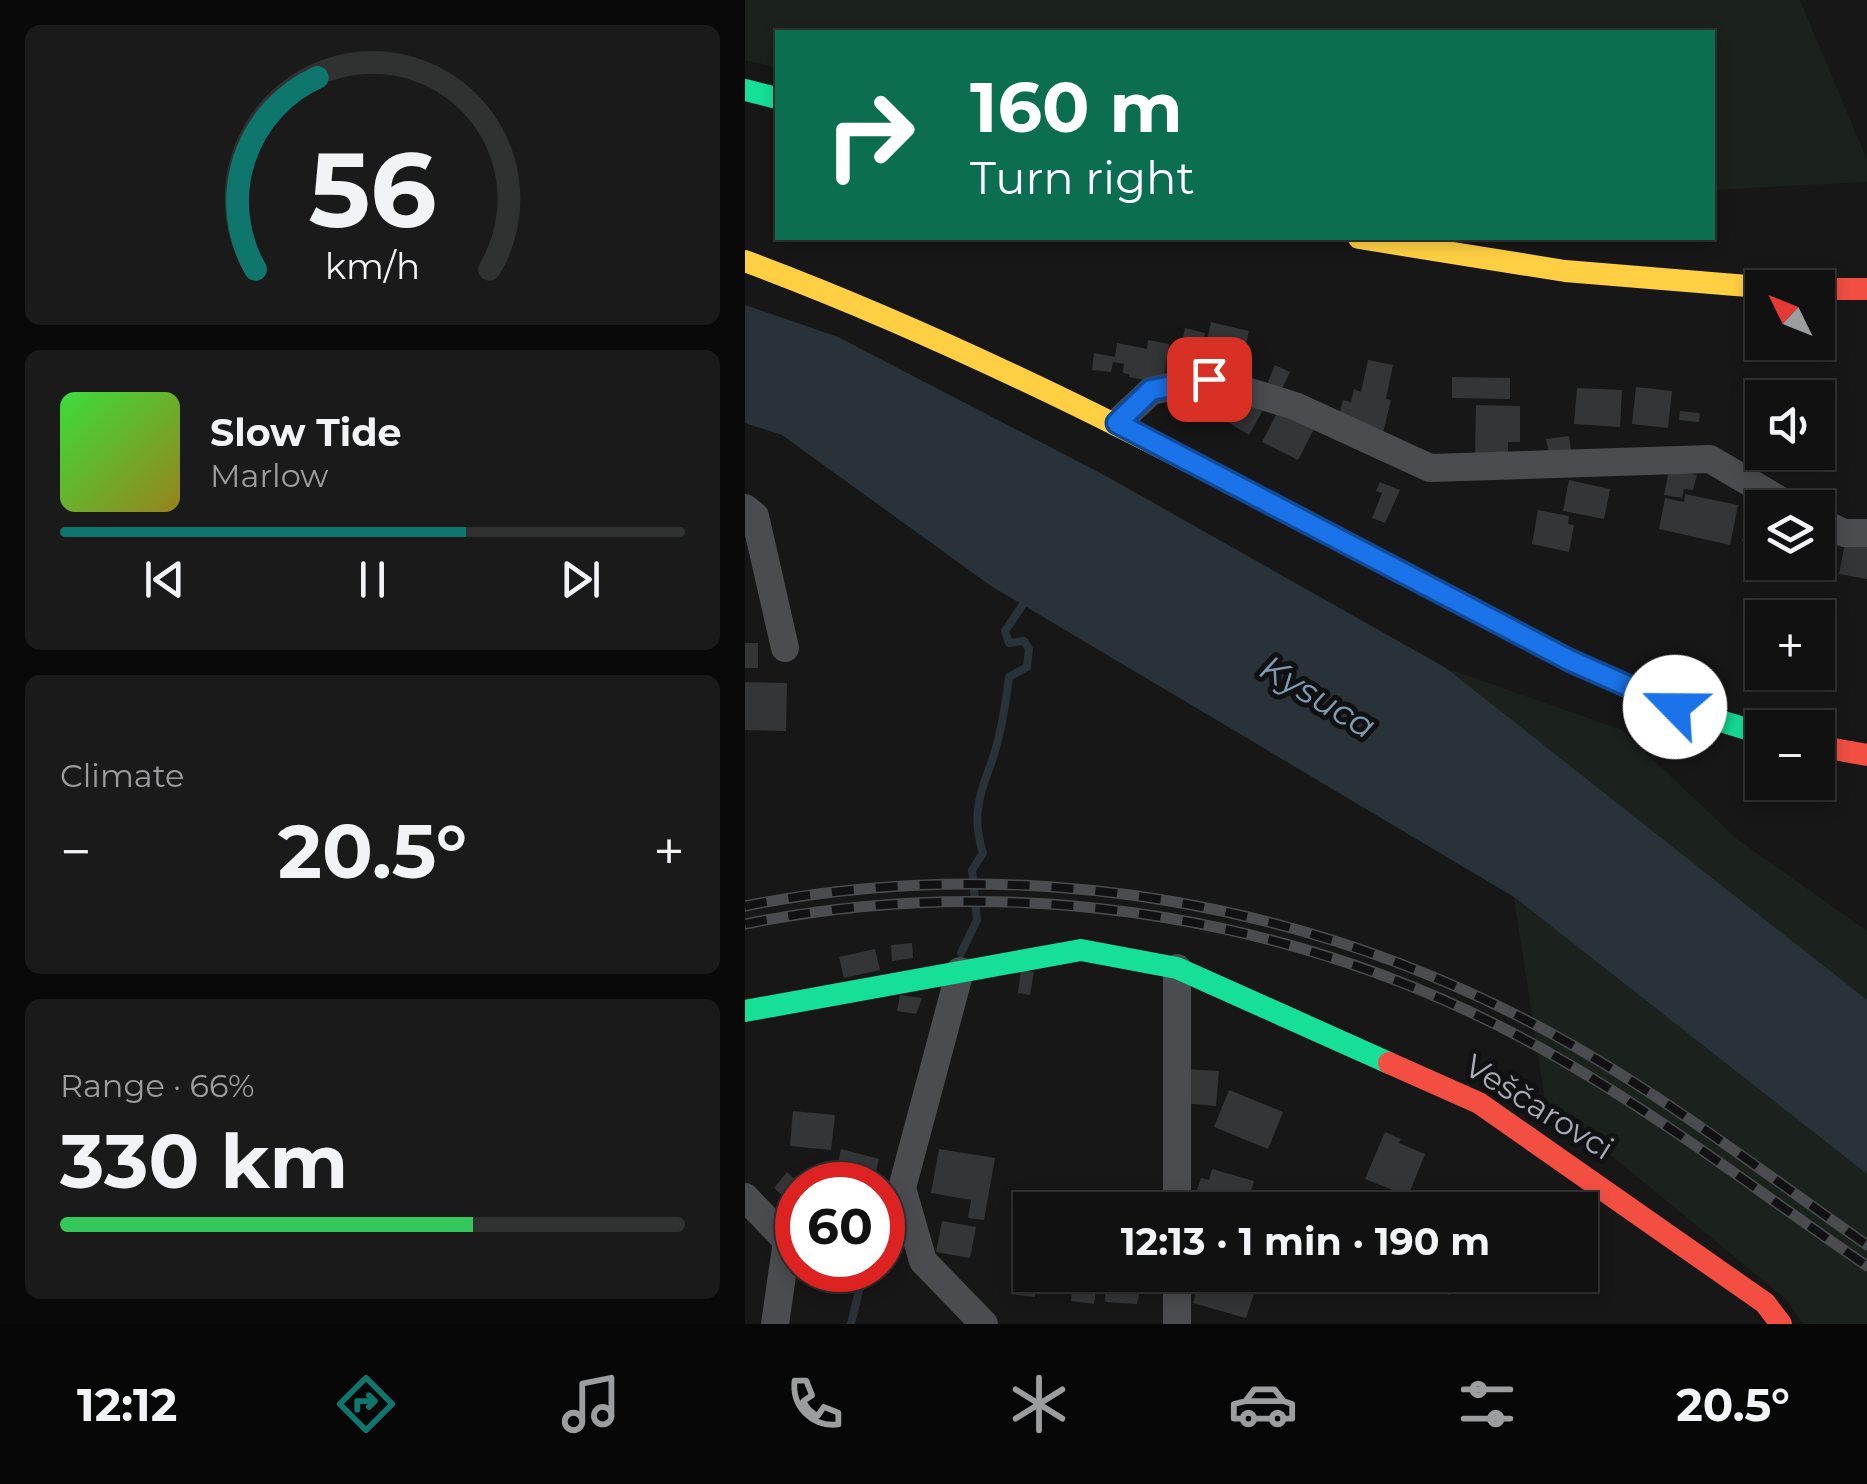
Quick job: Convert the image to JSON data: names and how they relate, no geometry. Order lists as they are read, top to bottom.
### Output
{
  "streets": {
    "main road": ["Veščarovci"]
  },
  "water": ["Kysuca"],
  "north": "top left",
  "page": {
    "turn": ["160 m", "Turn right"],
    "map_buttons": ["+", "−"],
    "song": ["Slow Tide", "Marlow"],
    "tile": [
      "Climate",
      ["Range · 66%", "330 km"]
    ],
    "heat": ["−", "20.5°", "+"],
    "limit": "60",
    "trip": "12:13 · 1 min · 190 m",
    "tabs": ["12:12", "20.5°"],
    "gauge": ["56", "km/h"]
  }
}
